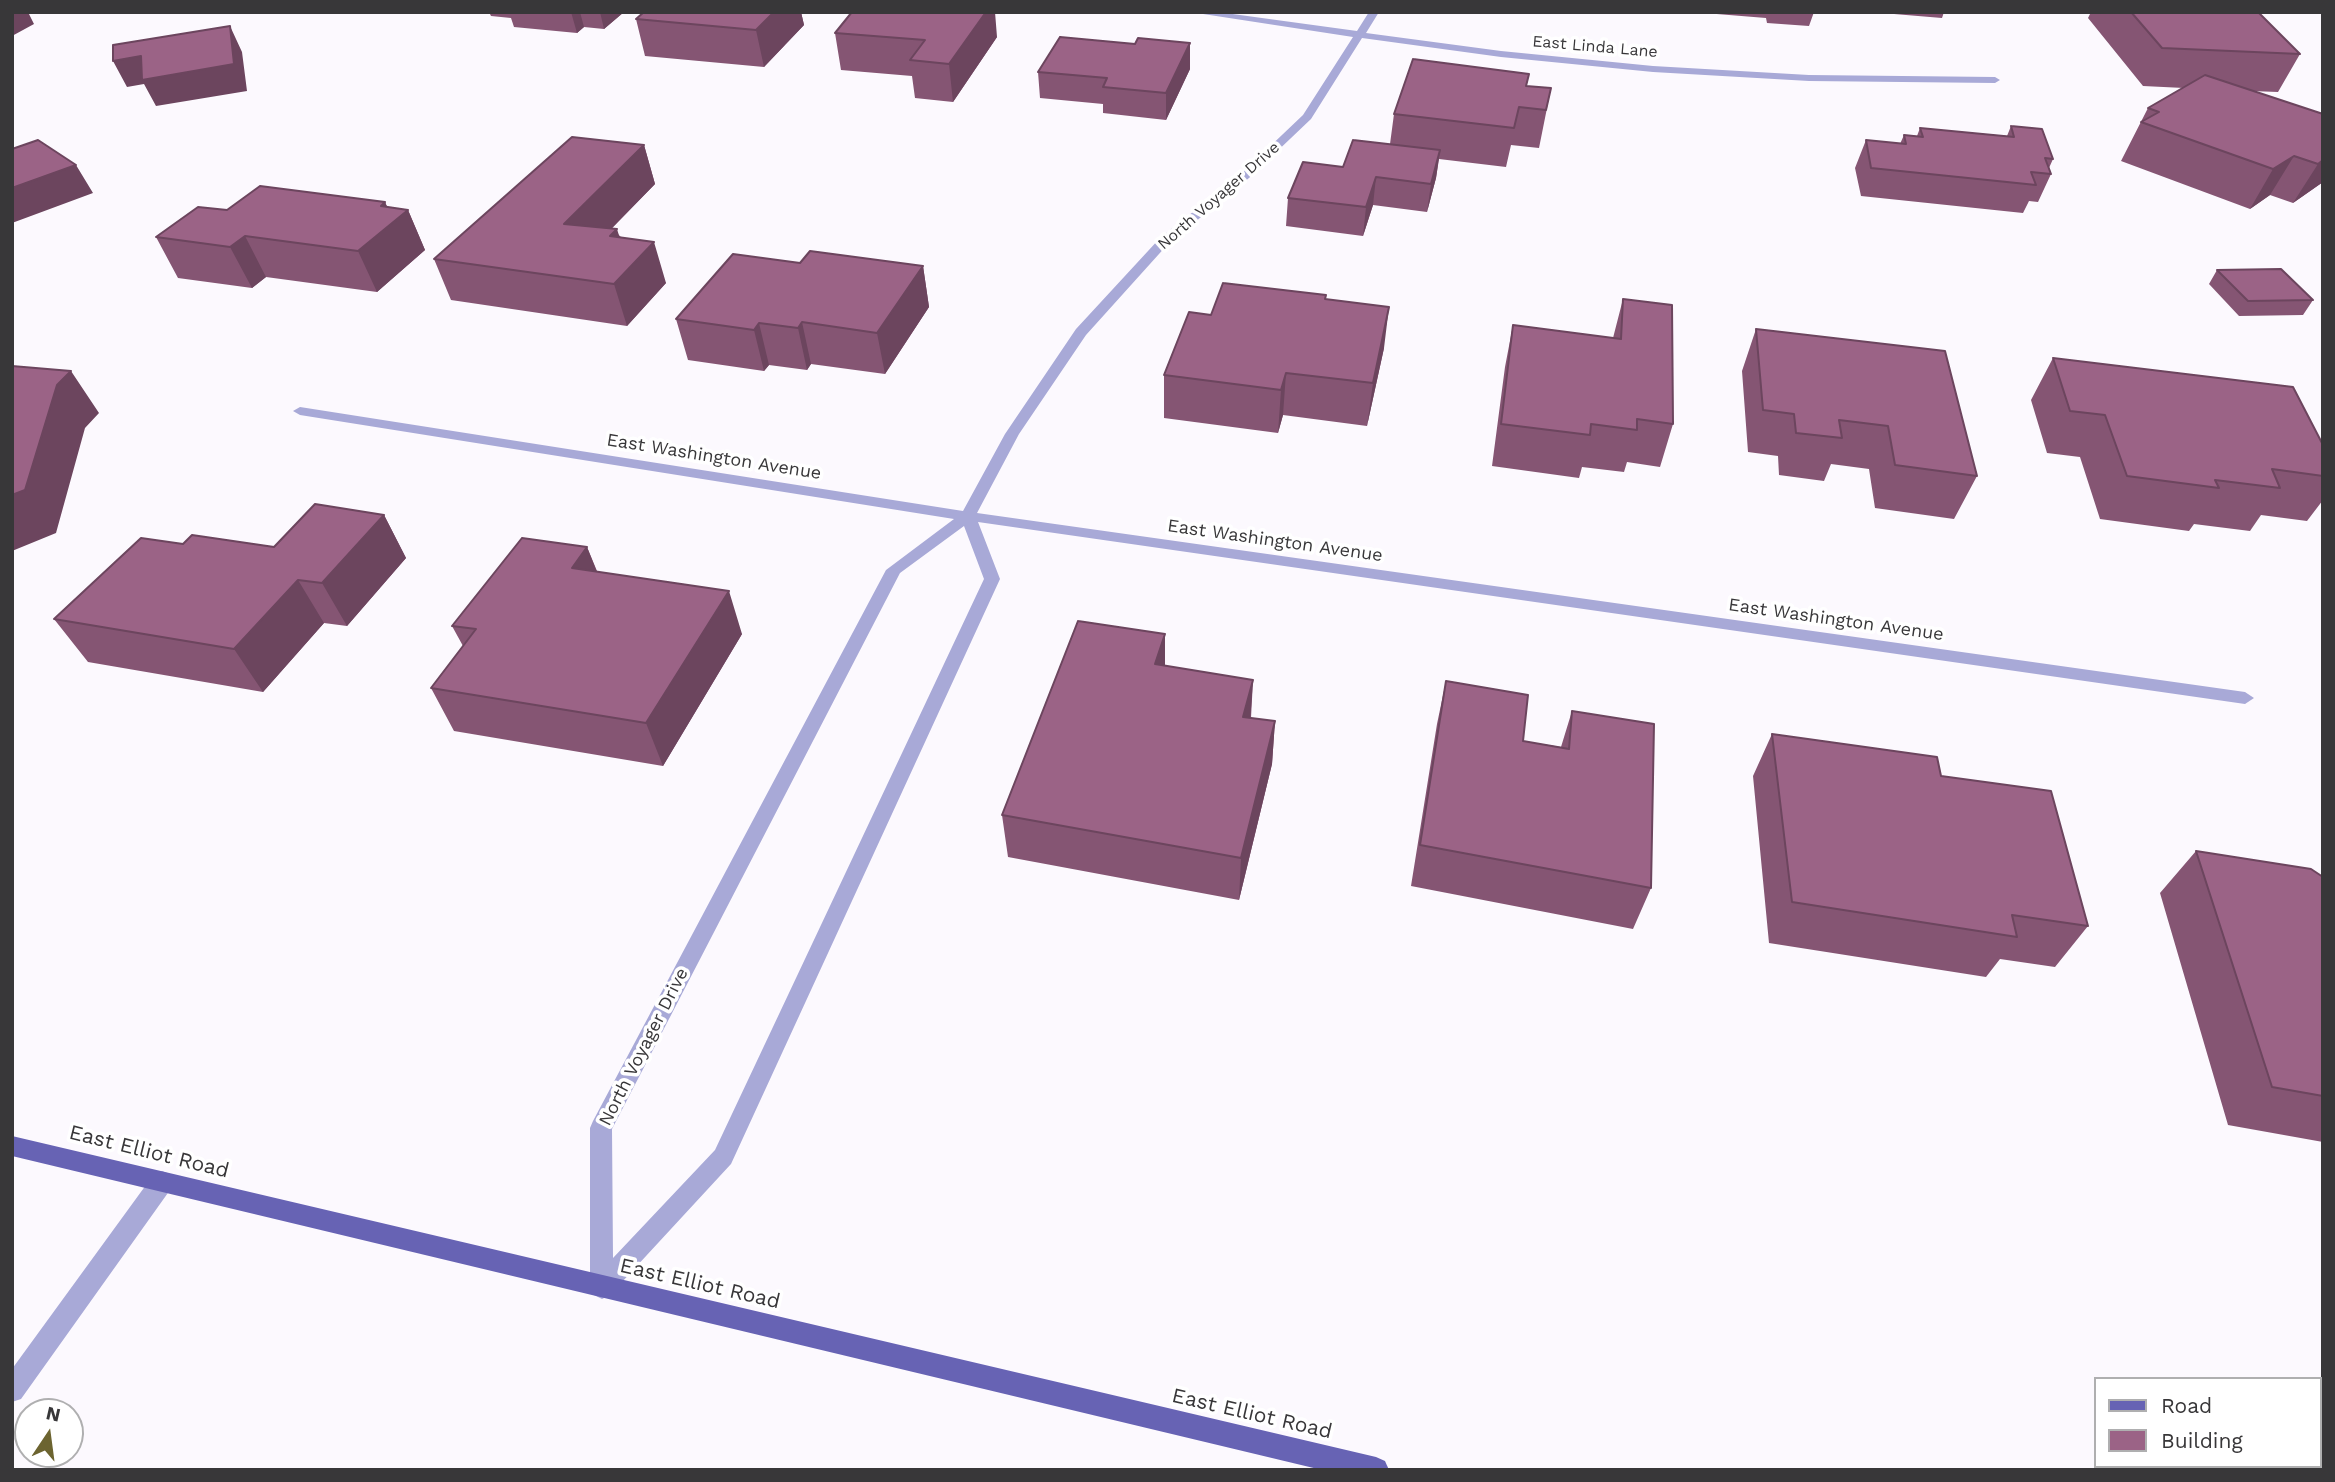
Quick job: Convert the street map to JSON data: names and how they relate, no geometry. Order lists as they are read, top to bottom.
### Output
{
  "streets": {
    "main road": ["East Elliot Road"],
    "street": ["East Linda Lane", "North Voyager Drive", "East Washington Avenue"]
  },
  "crossings": [
    ["East Linda Lane", "North Voyager Drive"],
    ["North Voyager Drive", "East Washington Avenue"],
    ["North Voyager Drive", "East Elliot Road"]
  ],
  "legend": ["Road", "Building"],
  "north": "top"
}
